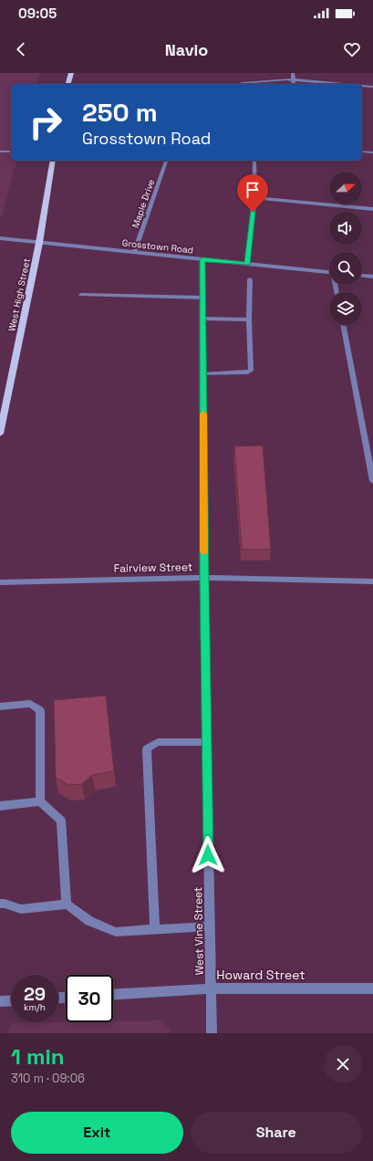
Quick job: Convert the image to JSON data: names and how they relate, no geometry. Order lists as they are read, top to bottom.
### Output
{
  "streets": {
    "main road": ["West High Street"],
    "street": [
      "Maple Drive",
      "Grosstown Road",
      "Fairview Street",
      "West Vine Street",
      "Howard Street"
    ]
  },
  "crossings": [
    ["Maple Drive", "Grosstown Road"],
    ["Grosstown Road", "West High Street"],
    ["Grosstown Road", "West Vine Street"],
    ["Fairview Street", "West Vine Street"],
    ["West Vine Street", "Howard Street"]
  ],
  "north": "right",
  "page": {
    "status": "09:05",
    "header": "Navio",
    "turn": ["250 m", "Grosstown Road"],
    "speed": "29 km/h",
    "limit": "30",
    "heading": ["1 min", "310 m · 09:06"],
    "buttons": ["Exit", "Share"]
  }
}
